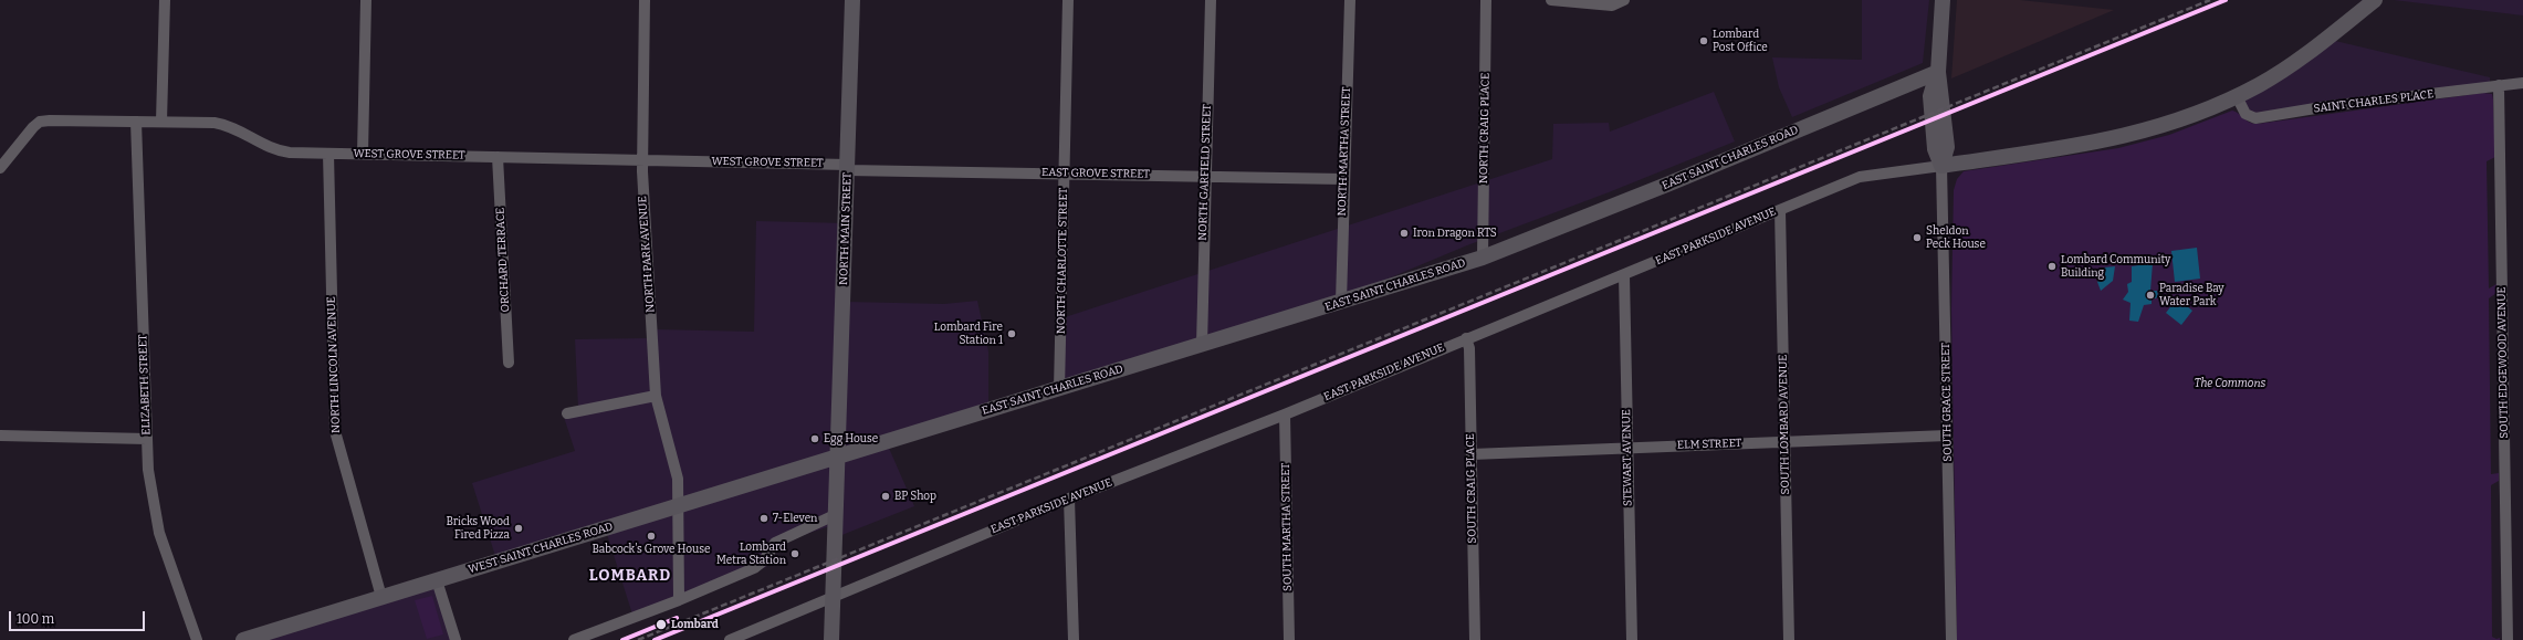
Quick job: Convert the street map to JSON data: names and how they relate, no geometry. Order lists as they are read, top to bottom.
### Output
{
  "streets": {
    "main road": ["EAST SAINT CHARLES ROAD", "NORTH MAIN STREET", "WEST SAINT CHARLES ROAD"],
    "street": [
      "SAINT CHARLES PLACE",
      "NORTH CRAIG PLACE",
      "NORTH MARTHA STREET",
      "WEST GROVE STREET",
      "NORTH GARFIELD STREET",
      "EAST GROVE STREET",
      "EAST PARKSIDE AVENUE",
      "NORTH PARK AVENUE",
      "ORCHARD TERRACE",
      "NORTH CHARLOTTE STREET",
      "SOUTH EDGEWOOD AVENUE",
      "NORTH LINCOLN AVENUE",
      "ELIZABETH STREET",
      "SOUTH GRACE STREET",
      "SOUTH LOMBARD AVENUE",
      "ELM STREET",
      "STEWART AVENUE",
      "SOUTH CRAIG PLACE",
      "SOUTH MARTHA STREET"
    ]
  },
  "crossings": [
    ["SAINT CHARLES PLACE", "SOUTH EDGEWOOD AVENUE"],
    ["NORTH CRAIG PLACE", "EAST SAINT CHARLES ROAD"],
    ["NORTH MARTHA STREET", "EAST SAINT CHARLES ROAD"],
    ["NORTH MARTHA STREET", "EAST GROVE STREET"],
    ["WEST GROVE STREET", "EAST GROVE STREET"],
    ["WEST GROVE STREET", "NORTH MAIN STREET"],
    ["WEST GROVE STREET", "NORTH PARK AVENUE"],
    ["WEST GROVE STREET", "ORCHARD TERRACE"],
    ["WEST GROVE STREET", "NORTH LINCOLN AVENUE"],
    ["WEST GROVE STREET", "ELIZABETH STREET"],
    ["EAST SAINT CHARLES ROAD", "NORTH GARFIELD STREET"],
    ["EAST SAINT CHARLES ROAD", "NORTH MAIN STREET"],
    ["EAST SAINT CHARLES ROAD", "NORTH CHARLOTTE STREET"],
    ["EAST SAINT CHARLES ROAD", "WEST SAINT CHARLES ROAD"],
    ["NORTH GARFIELD STREET", "EAST GROVE STREET"],
    ["EAST GROVE STREET", "NORTH MAIN STREET"],
    ["EAST GROVE STREET", "NORTH CHARLOTTE STREET"],
    ["NORTH MAIN STREET", "EAST PARKSIDE AVENUE"],
    ["NORTH MAIN STREET", "WEST SAINT CHARLES ROAD"],
    ["EAST PARKSIDE AVENUE", "SOUTH GRACE STREET"],
    ["EAST PARKSIDE AVENUE", "SOUTH LOMBARD AVENUE"],
    ["EAST PARKSIDE AVENUE", "STEWART AVENUE"],
    ["EAST PARKSIDE AVENUE", "SOUTH CRAIG PLACE"],
    ["EAST PARKSIDE AVENUE", "SOUTH MARTHA STREET"],
    ["NORTH PARK AVENUE", "WEST SAINT CHARLES ROAD"],
    ["NORTH LINCOLN AVENUE", "WEST SAINT CHARLES ROAD"],
    ["SOUTH GRACE STREET", "ELM STREET"],
    ["SOUTH LOMBARD AVENUE", "ELM STREET"],
    ["ELM STREET", "STEWART AVENUE"],
    ["ELM STREET", "SOUTH CRAIG PLACE"]
  ],
  "districts": ["LOMBARD"],
  "parks": ["The Commons"],
  "places": [
    "Lombard Post Office",
    "Iron Dragon RTS",
    "Sheldon Peck House",
    "Lombard Community Building",
    "Paradise Bay Water Park",
    "Lombard Fire Station 1",
    "Egg House",
    "BP Shop",
    "7-Eleven",
    "Bricks Wood Fired Pizza",
    "Babcock's Grove House",
    "Lombard Metra Station",
    "Lombard"
  ],
  "scale_bar": "100 m"
}
